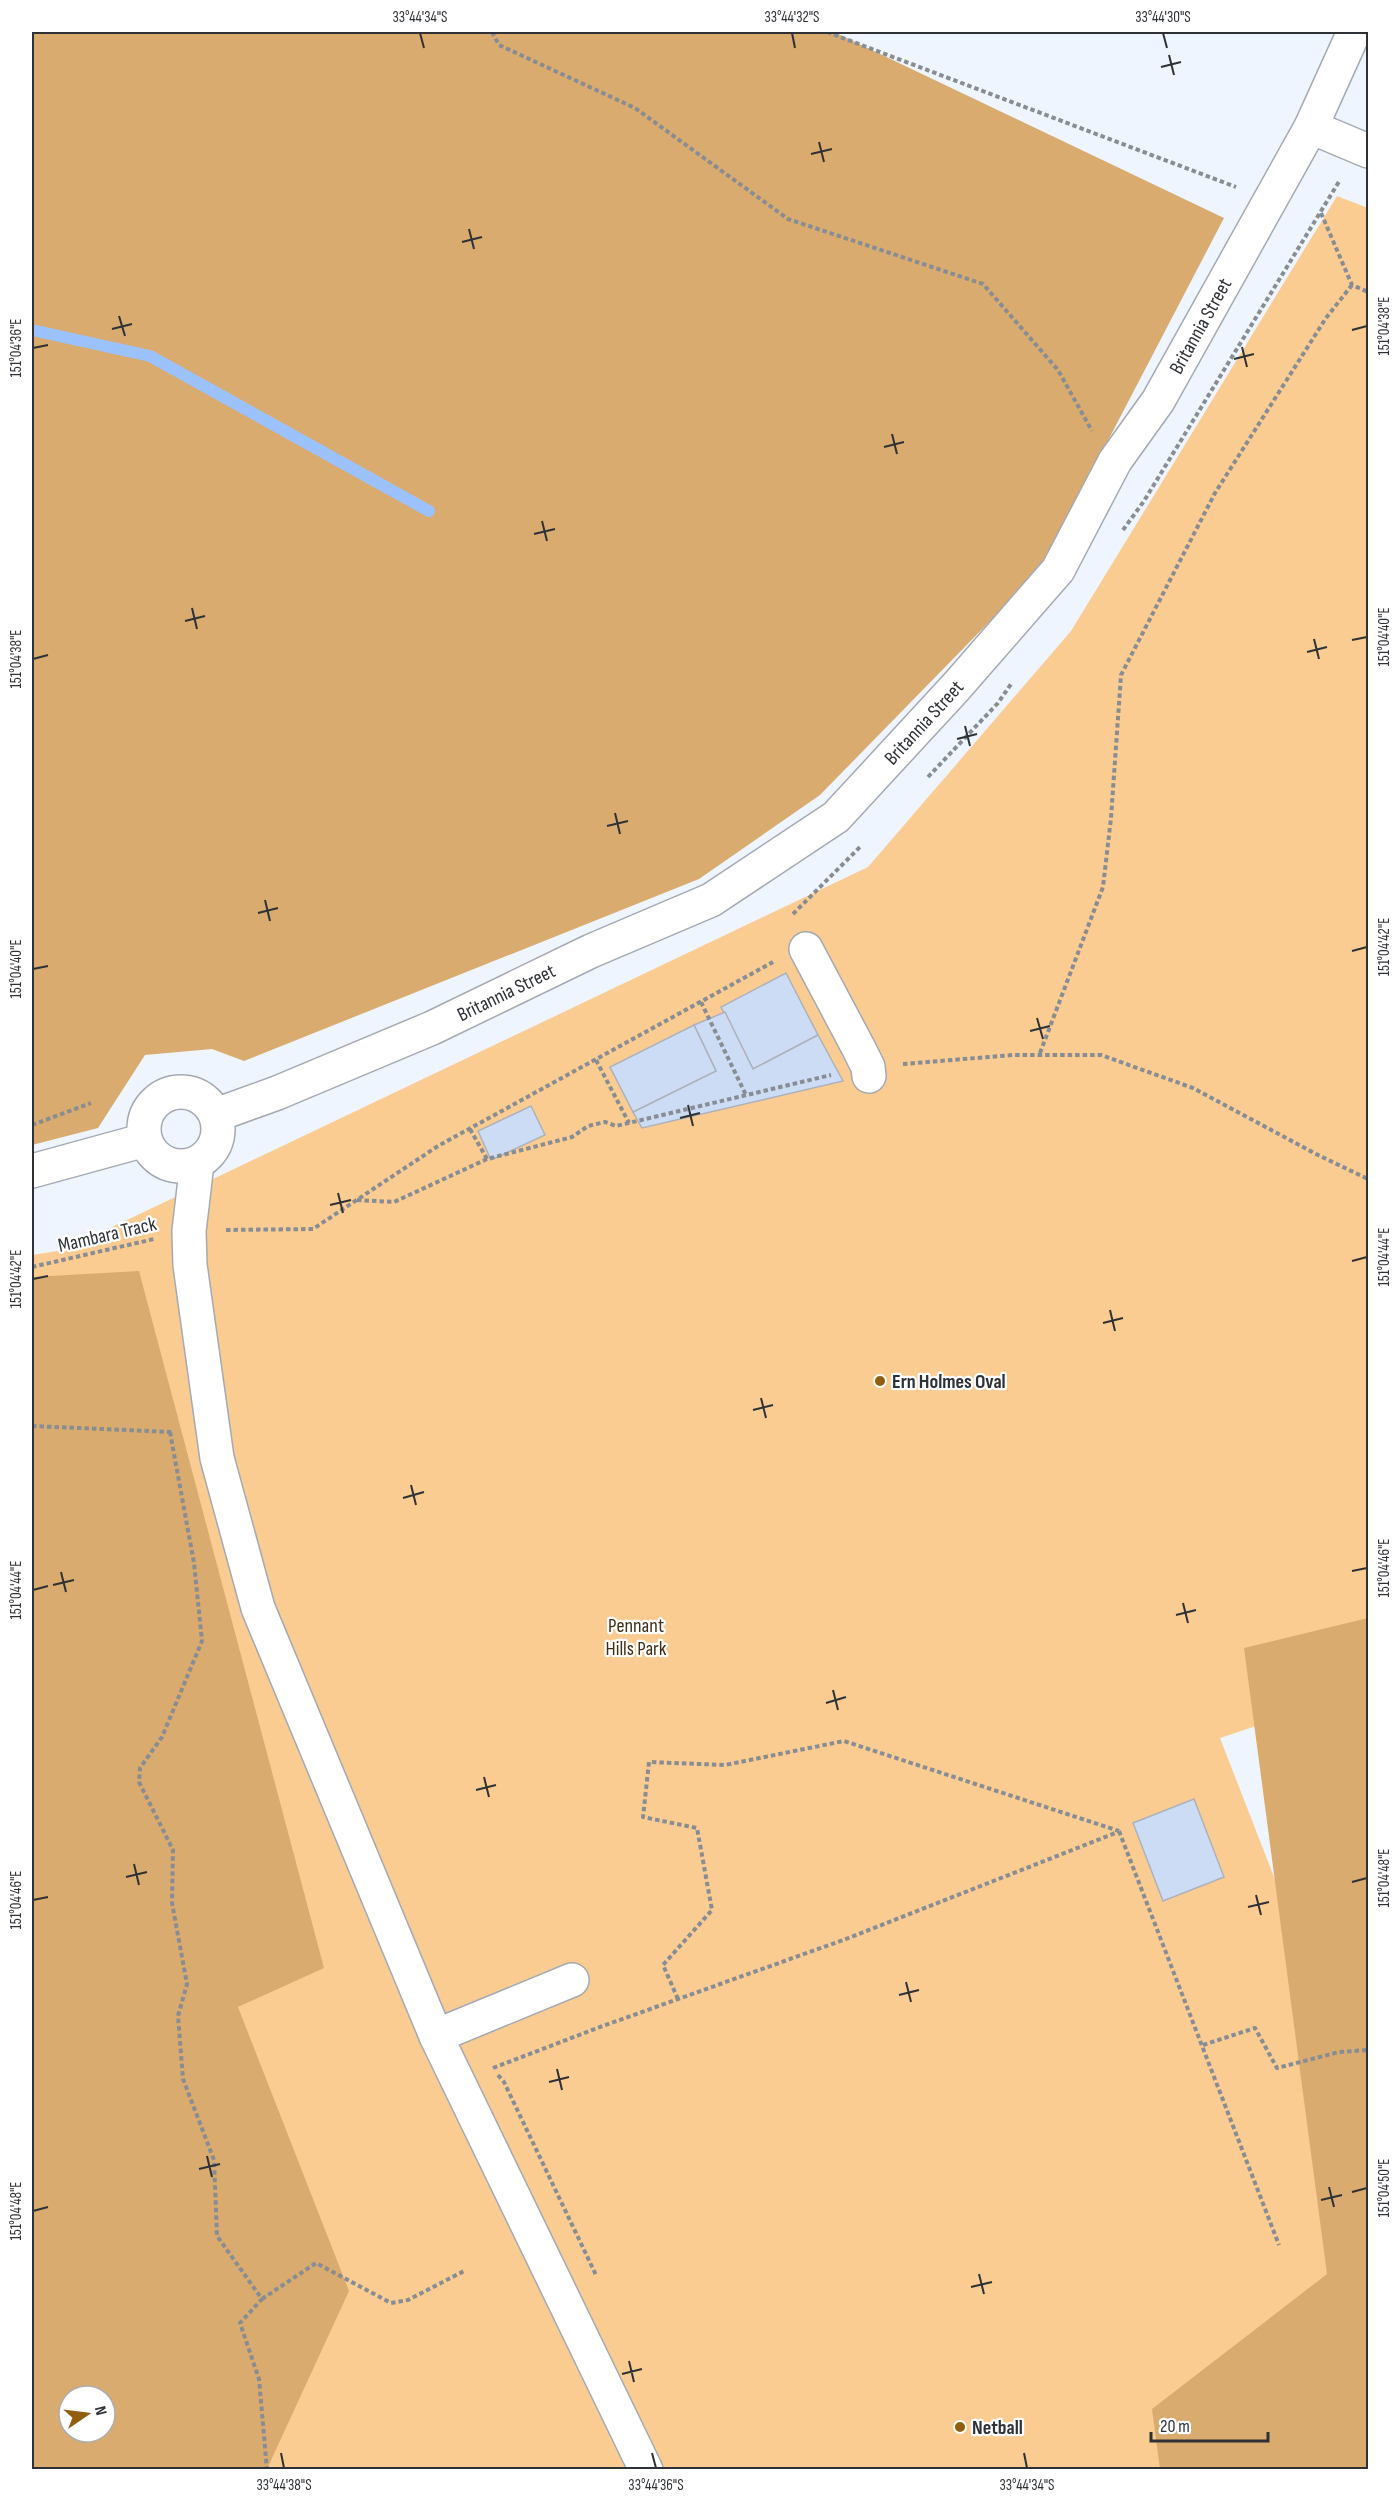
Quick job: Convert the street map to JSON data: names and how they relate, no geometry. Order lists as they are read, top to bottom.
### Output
{
  "streets": {
    "street": ["Britannia Street"],
    "path": ["Mambara Track"]
  },
  "parks": ["Pennant Hills Park"],
  "places": ["Ern Holmes Oval", "Netball"],
  "scale_bar": "20 m",
  "north": "right",
  "coordinates": [
    "33°44'34\"S",
    "33°44'32\"S",
    "33°44'30\"S",
    "151°04'38\"E",
    "151°04'36\"E",
    "151°04'40\"E",
    "151°04'42\"E",
    "151°04'44\"E",
    "151°04'46\"E",
    "151°04'48\"E",
    "151°04'50\"E",
    "33°44'38\"S",
    "33°44'36\"S"
  ]
}
